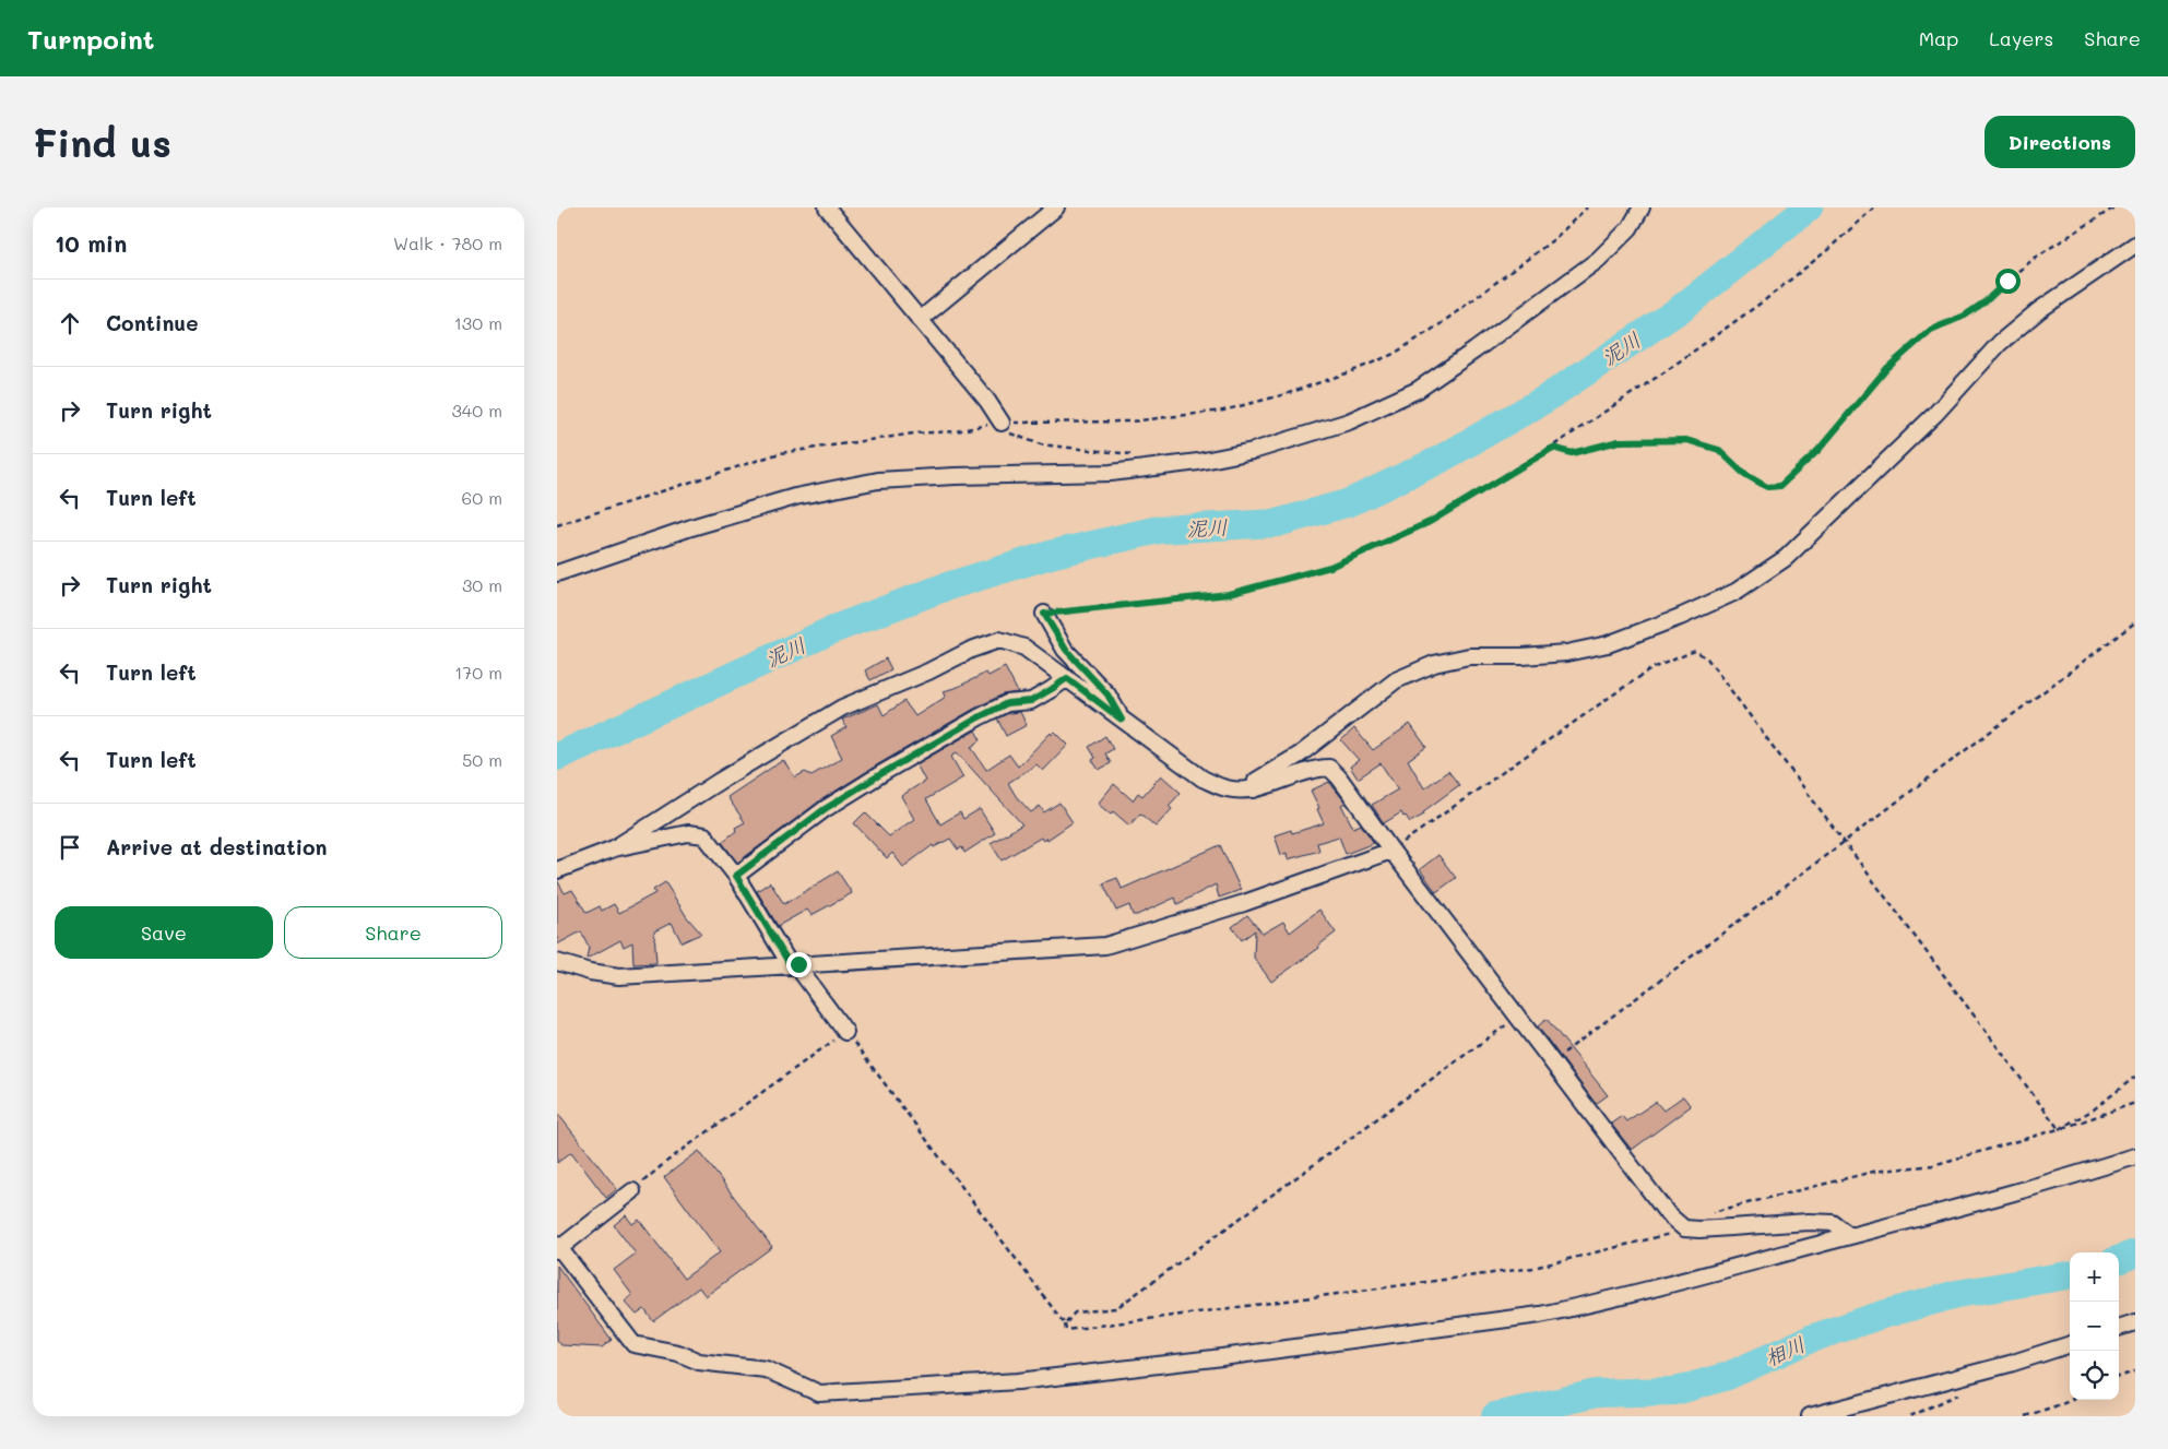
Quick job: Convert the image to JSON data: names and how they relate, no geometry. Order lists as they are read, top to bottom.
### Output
{
  "water": ["泥川", "相川"],
  "page": {
    "header": "Turnpoint",
    "nav": ["Map", "Layers", "Share"],
    "buttons": [
      "Directions",
      ["Save", "Share"]
    ],
    "title": "Find us",
    "heading": ["10 min", "Walk · 780 m"],
    "list": [
      ["Continue", "130 m"],
      ["Turn right", "340 m"],
      ["Turn left", "60 m"],
      ["Turn right", "30 m"],
      ["Turn left", "170 m"],
      ["Turn left", "50 m"],
      "Arrive at destination"
    ],
    "map_buttons": ["+", "−"]
  }
}
